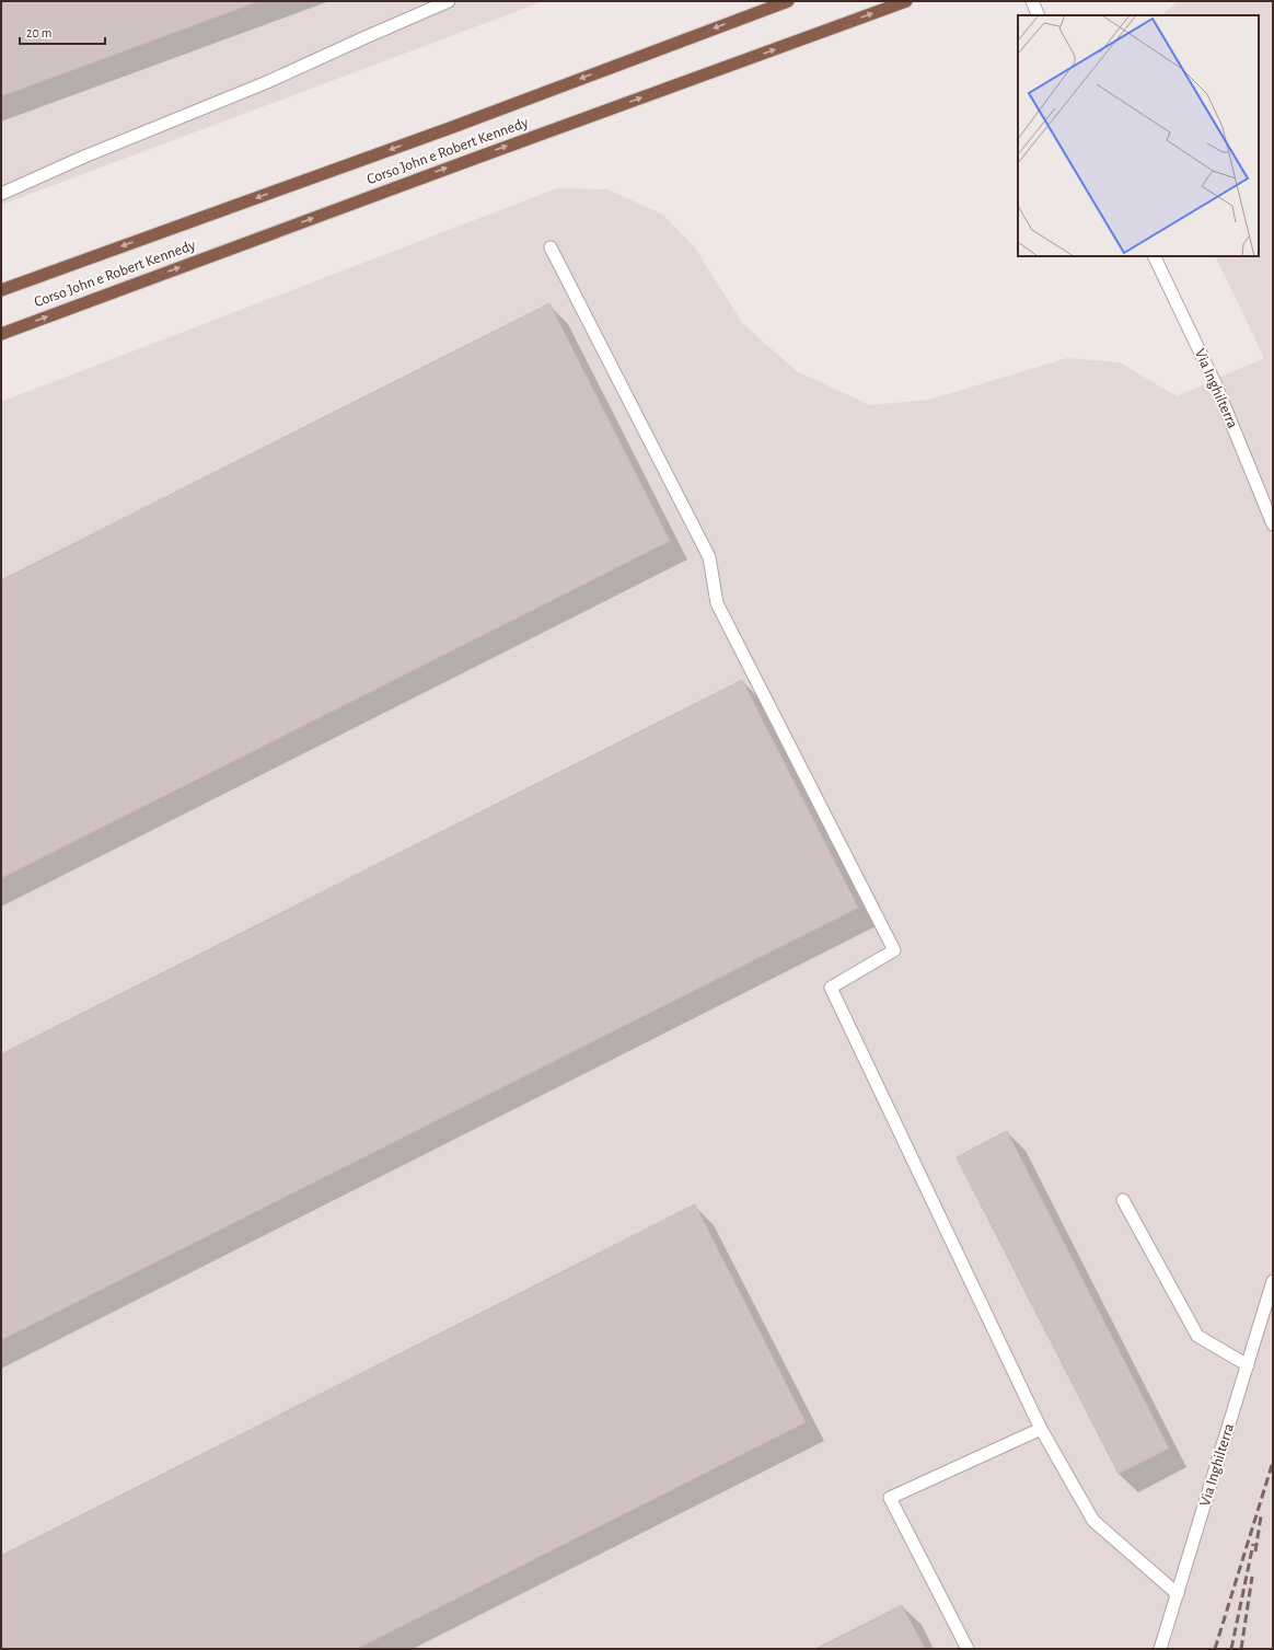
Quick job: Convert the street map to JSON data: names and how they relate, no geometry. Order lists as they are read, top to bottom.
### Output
{
  "streets": {
    "highway": ["Corso John e Robert Kennedy"],
    "street": ["Via Inghilterra"]
  },
  "scale_bar": "20 m"
}
